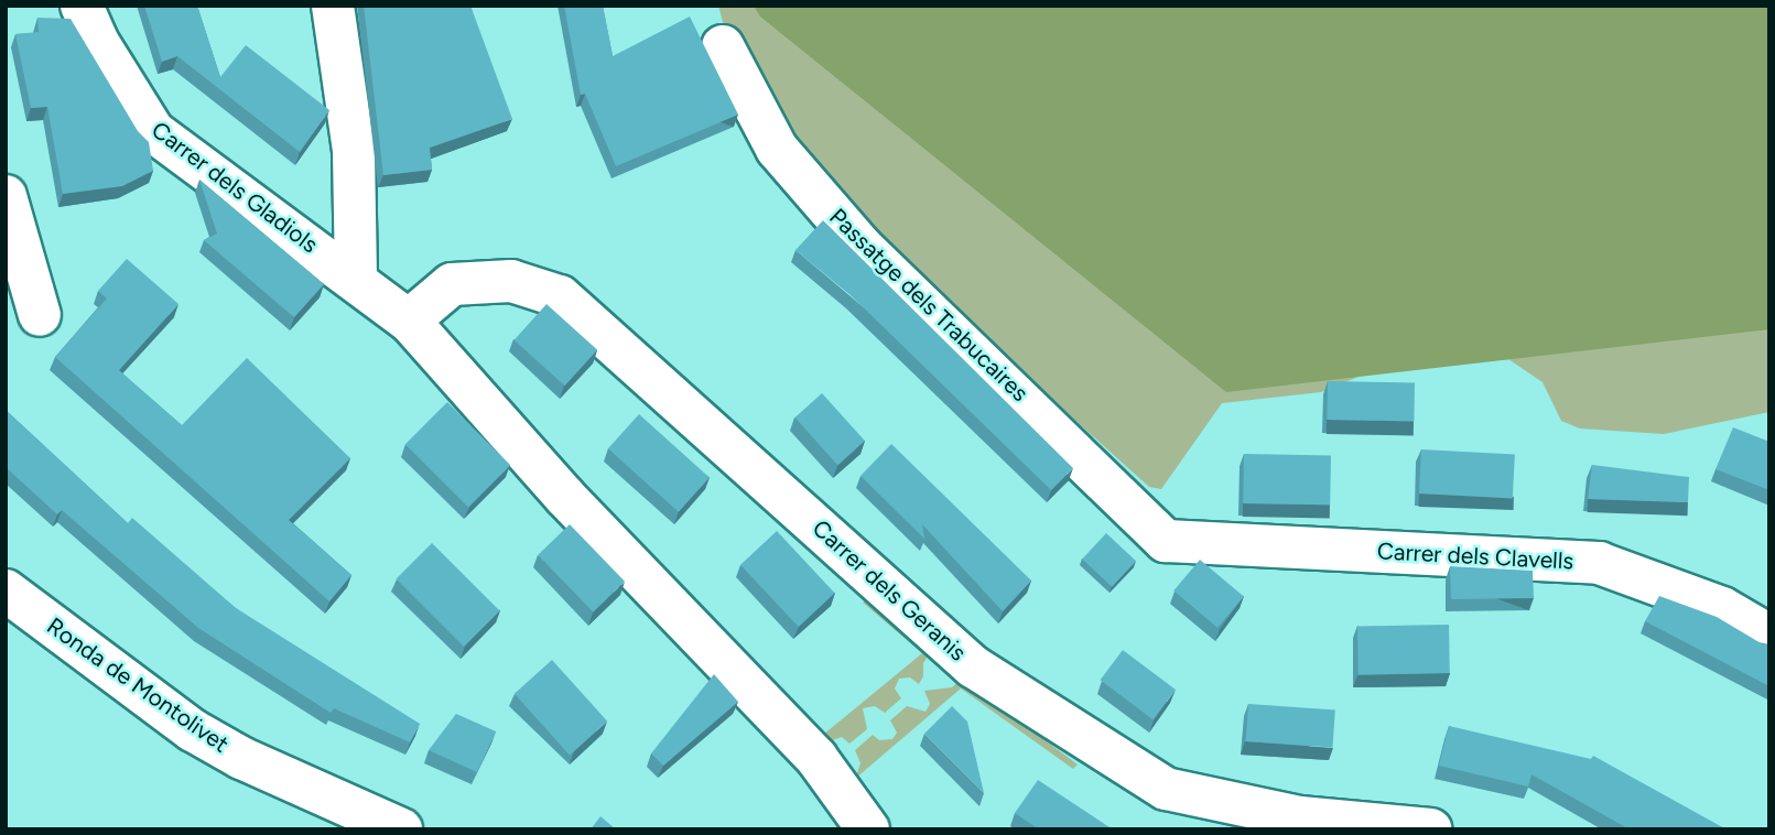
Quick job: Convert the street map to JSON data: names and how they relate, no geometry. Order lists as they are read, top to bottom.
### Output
{
  "streets": {
    "street": [
      "Carrer dels Gladiols",
      "Passatge dels Trabucaires",
      "Carrer dels Clavells",
      "Carrer dels Geranis",
      "Ronda de Montolivet"
    ]
  },
  "crossings": [
    ["Passatge dels Trabucaires", "Carrer dels Clavells"]
  ]
}
